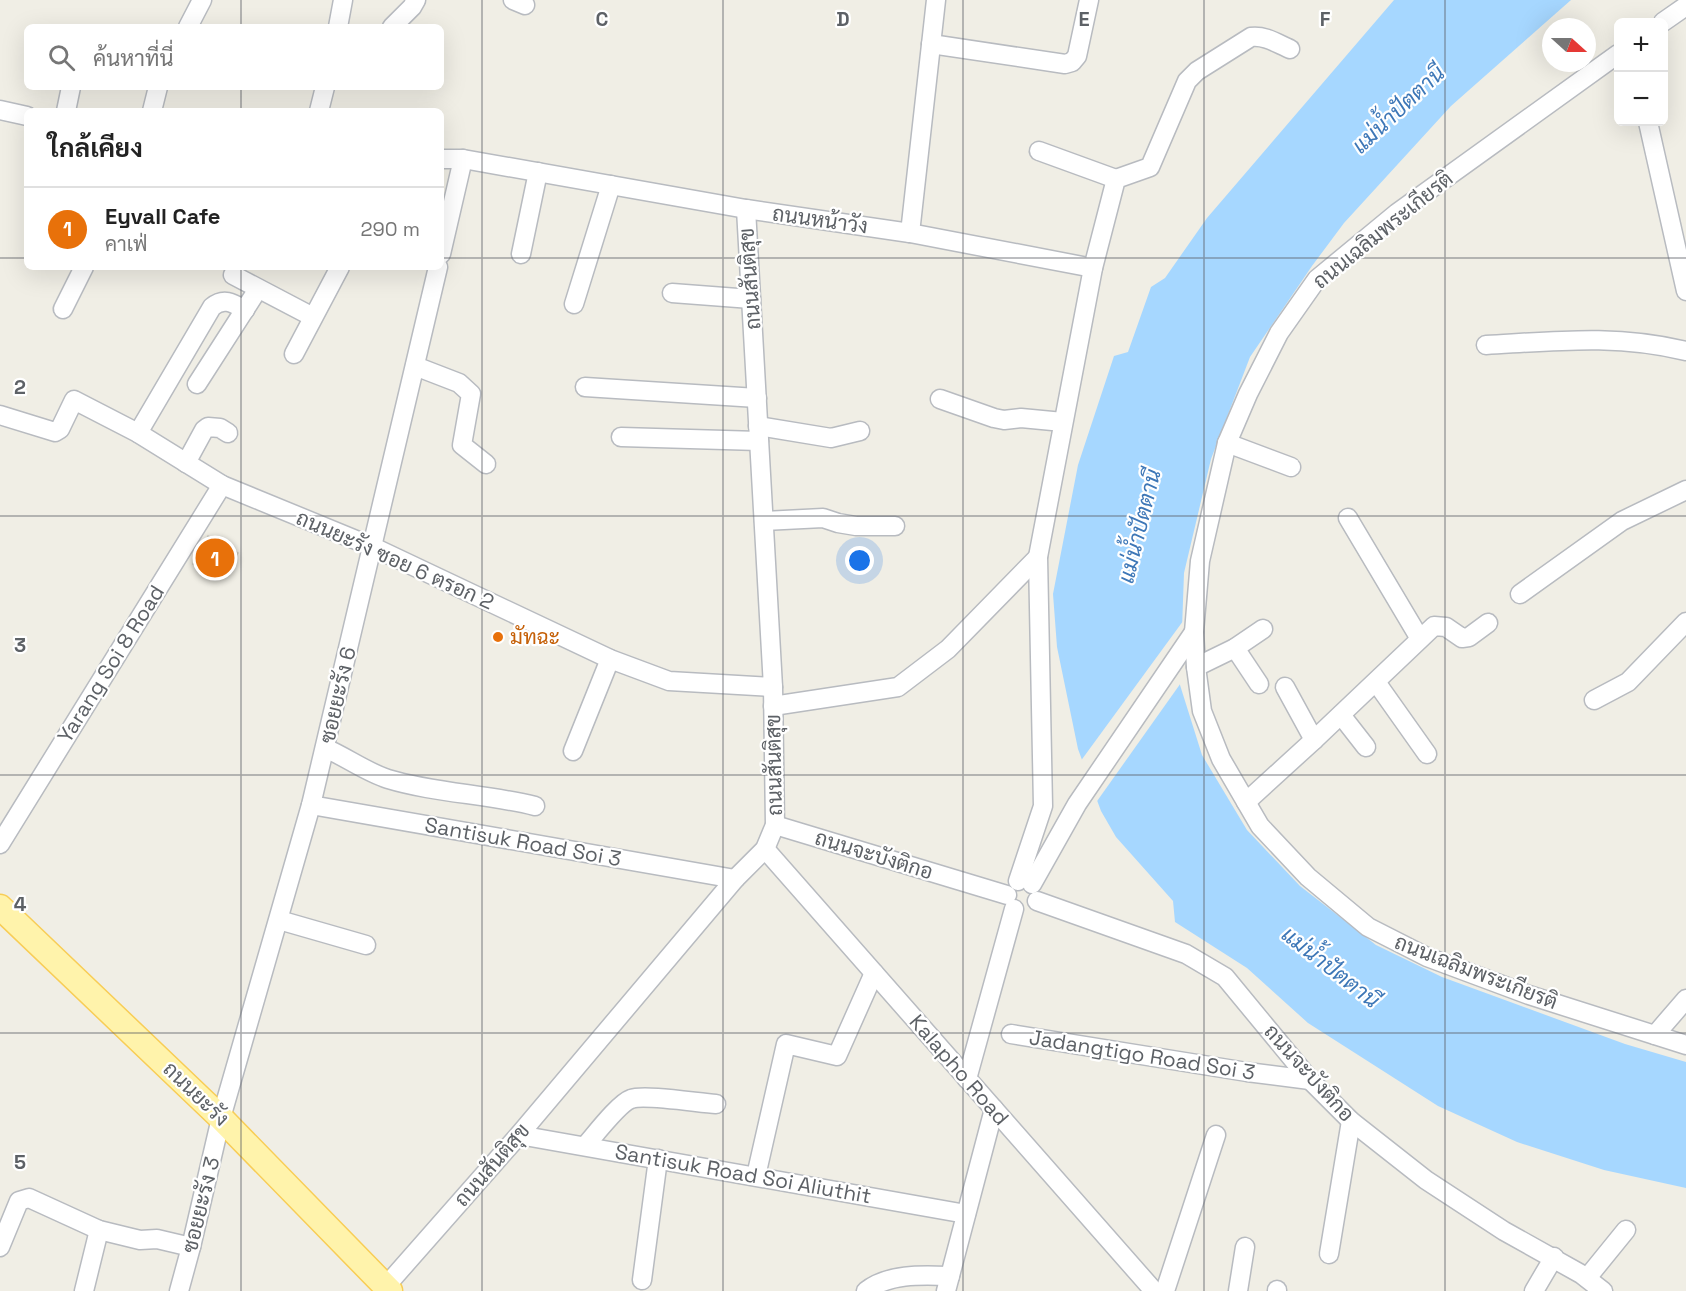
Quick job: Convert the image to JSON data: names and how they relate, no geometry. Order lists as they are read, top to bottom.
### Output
{
  "streets": {
    "main road": ["ถนนยะรัง"],
    "street": [
      "ถนนหน้าวัง",
      "ถนนเฉลิมพระเกียรติ",
      "ถนนสันติสุข",
      "ถนนยะรัง ซอย 6 ตรอก 2",
      "Yarang Soi 8 Road",
      "ซอยยะรัง 6",
      "Santisuk Road Soi 3",
      "ถนนจะบังติกอ",
      "Jadangtigo Road Soi 3",
      "Kalapho Road",
      "Santisuk Road Soi Aliuthit",
      "ซอยยะรัง 3"
    ]
  },
  "crossings": [
    ["ถนนหน้าวัง", "ถนนสันติสุข"],
    ["ถนนสันติสุข", "ถนนยะรัง ซอย 6 ตรอก 2"],
    ["ถนนสันติสุข", "Santisuk Road Soi 3"],
    ["ถนนสันติสุข", "ถนนจะบังติกอ"],
    ["ถนนสันติสุข", "Kalapho Road"],
    ["ถนนสันติสุข", "ถนนยะรัง"],
    ["ถนนสันติสุข", "Santisuk Road Soi Aliuthit"],
    ["ถนนยะรัง ซอย 6 ตรอก 2", "Yarang Soi 8 Road"],
    ["ถนนยะรัง ซอย 6 ตรอก 2", "ซอยยะรัง 6"],
    ["ซอยยะรัง 6", "Santisuk Road Soi 3"],
    ["ซอยยะรัง 6", "ถนนยะรัง"],
    ["ซอยยะรัง 6", "ซอยยะรัง 3"],
    ["ถนนจะบังติกอ", "Jadangtigo Road Soi 3"],
    ["ถนนยะรัง", "ซอยยะรัง 3"]
  ],
  "water": ["แม่น้ำปัตตานี"],
  "places": ["มัทฉะ"],
  "north": "right",
  "page": {
    "map_buttons": ["+", "−"],
    "search": "ค้นหาที่นี่",
    "heading": "ใกล้เคียง",
    "list": [
      {
        "mark": "1",
        "name": "Eyvall Cafe",
        "note": "คาเฟ่",
        "value": "290 m"
      }
    ],
    "pins": "1"
  },
  "grid": {
    "columns": [
      "C",
      "D",
      "E",
      "F"
    ],
    "rows": [
      "2",
      "3",
      "4",
      "5"
    ]
  }
}
